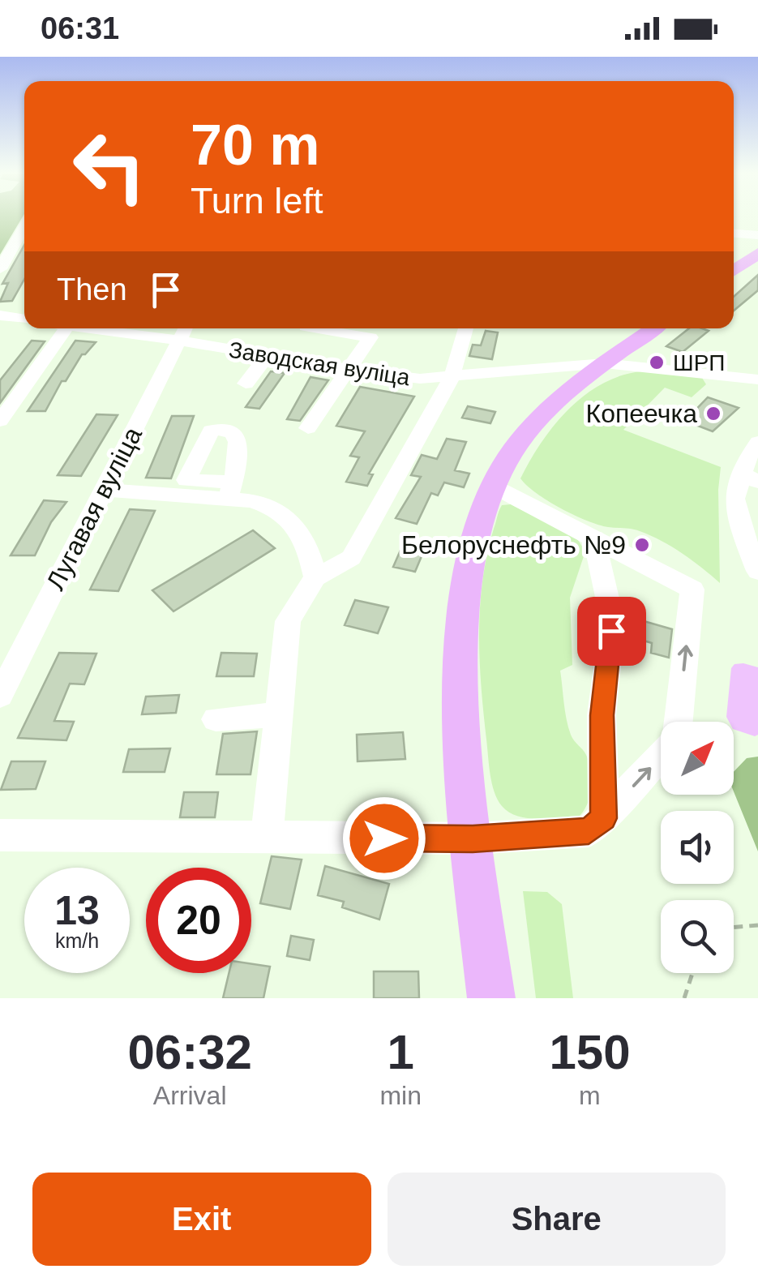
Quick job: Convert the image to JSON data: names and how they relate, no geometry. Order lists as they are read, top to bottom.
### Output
{
  "streets": {
    "street": ["Заводская вуліца", "Лугавая вуліца"]
  },
  "crossings": [
    ["Заводская вуліца", "Лугавая вуліца"]
  ],
  "places": ["ШРП", "Копеечка", "Белоруснефть №9"],
  "north": "top right",
  "page": {
    "status": "06:31",
    "turn": ["70 m", "Turn left"],
    "then": "Then",
    "speed": "13 km/h",
    "limit": "20",
    "eta": [
      "06:32",
      "Arrival",
      "1",
      "min",
      "150",
      "m"
    ],
    "buttons": ["Exit", "Share"]
  }
}
